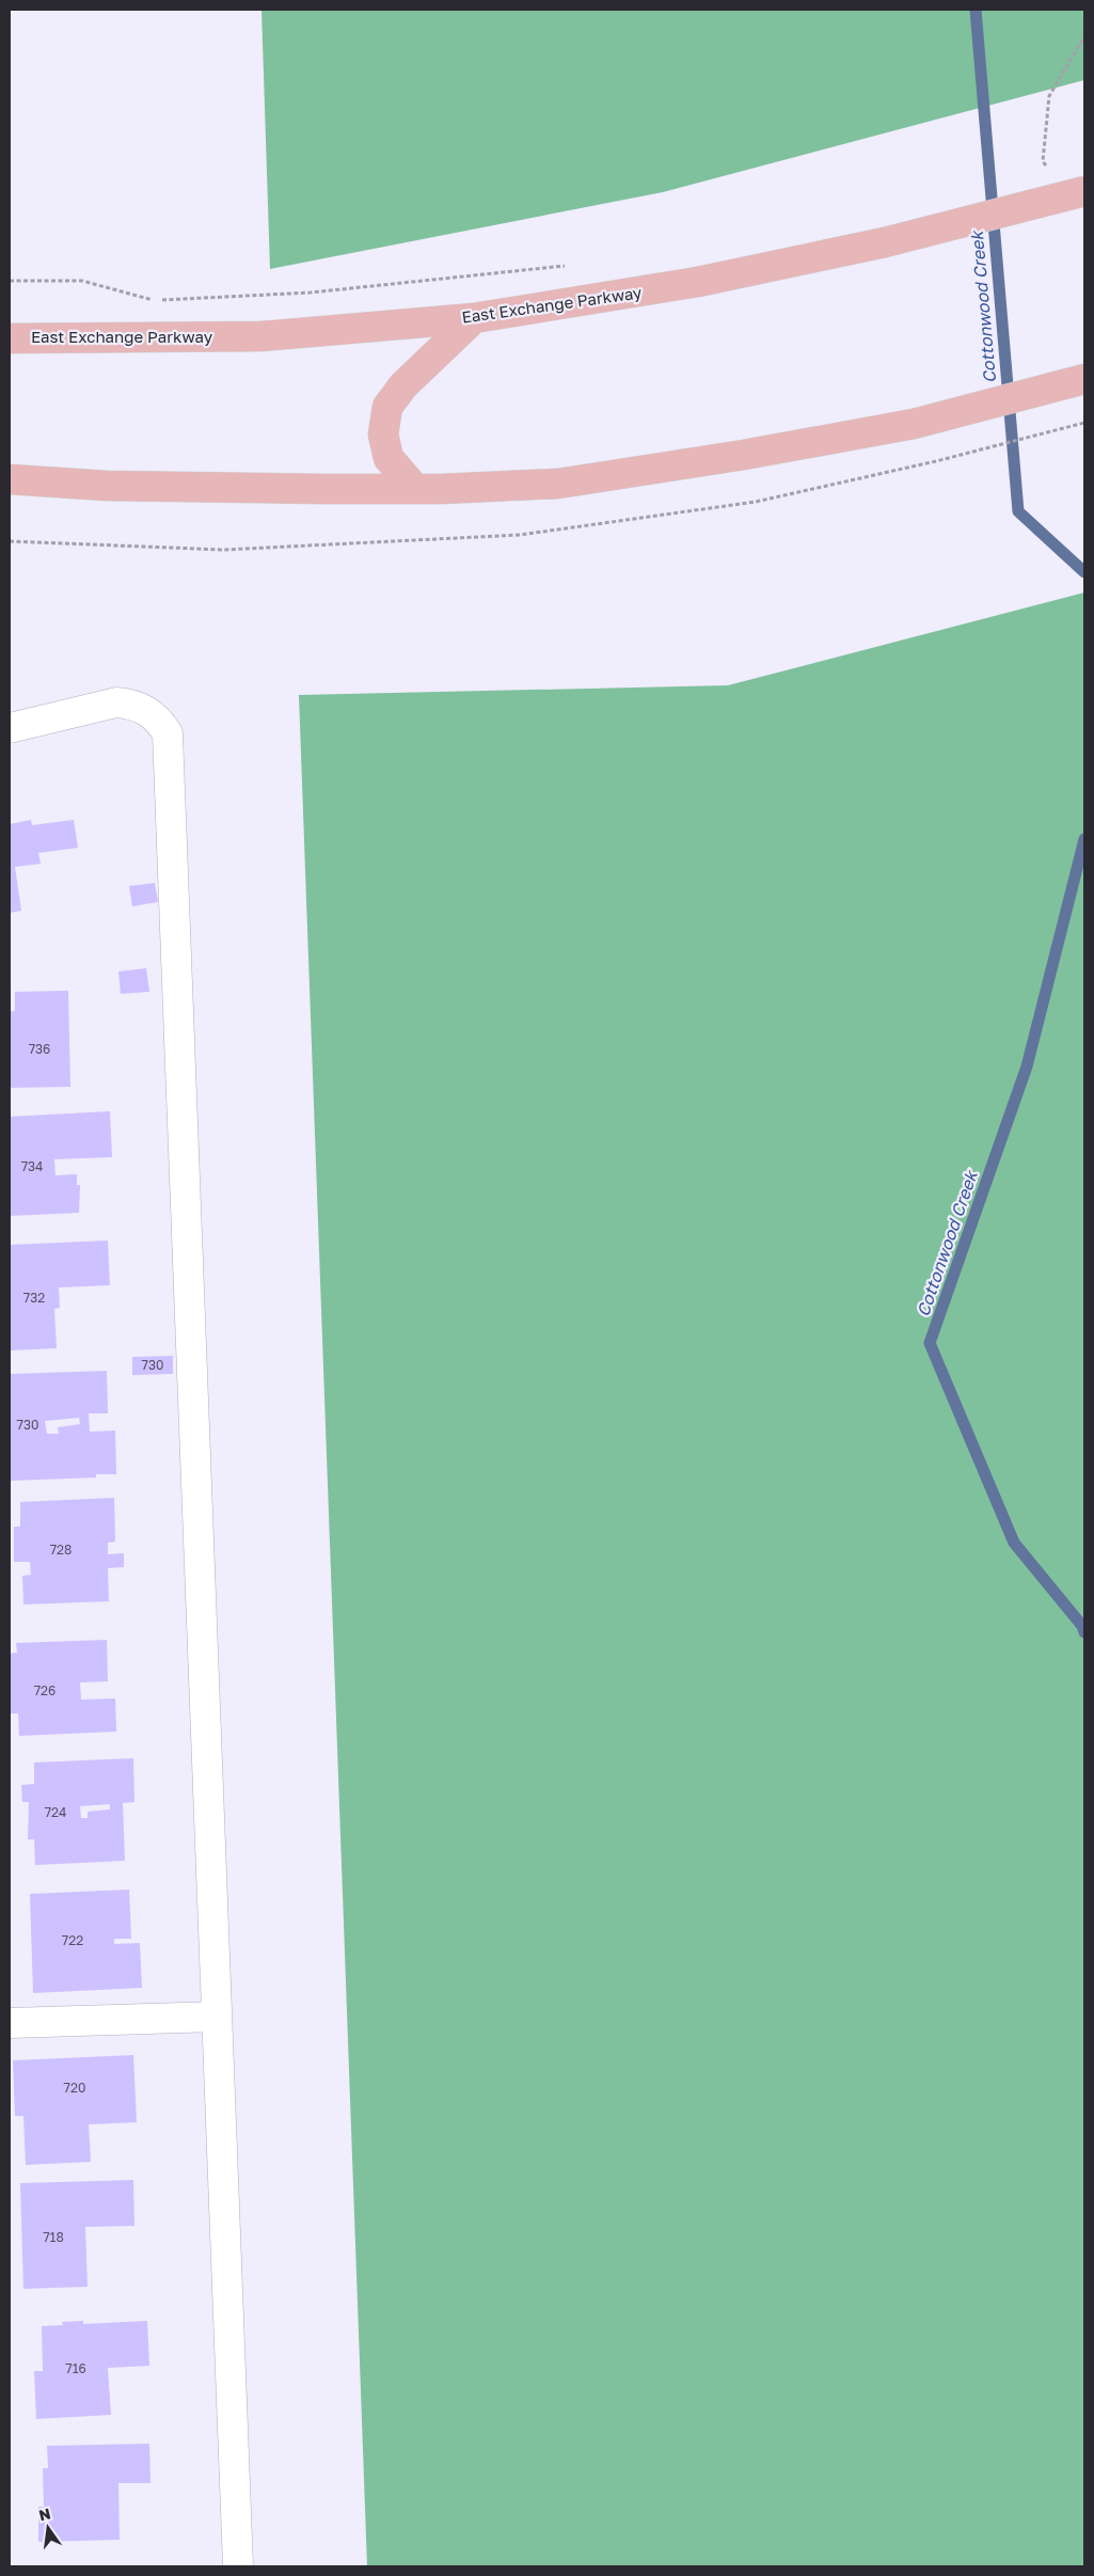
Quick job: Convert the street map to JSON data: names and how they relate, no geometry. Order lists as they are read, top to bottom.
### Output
{
  "streets": {
    "main road": ["East Exchange Parkway"]
  },
  "water": ["Cottonwood Creek"],
  "house_numbers": [
    "736",
    "734",
    "732",
    "730",
    "730",
    "728",
    "726",
    "724",
    "722",
    "720",
    "718",
    "716"
  ],
  "north": "top"
}
